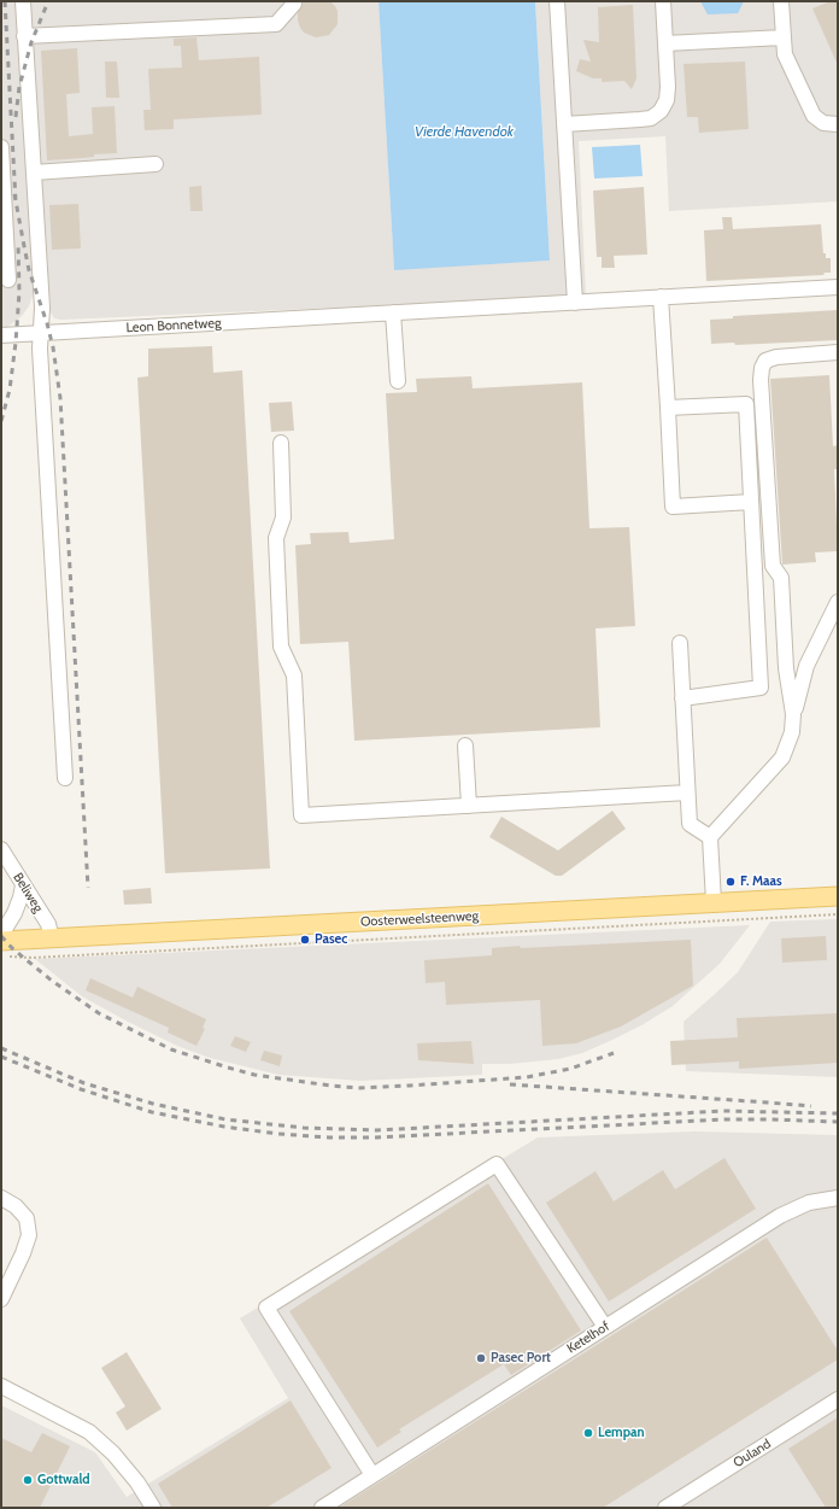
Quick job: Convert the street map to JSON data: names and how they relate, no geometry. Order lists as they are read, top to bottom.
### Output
{
  "streets": {
    "main road": ["Oosterweelsteenweg"],
    "street": [
      "Leon Bonnetweg",
      "Beliweg",
      "Ketelhof",
      "Ouland"
    ]
  },
  "crossings": [
    ["Beliweg", "Oosterweelsteenweg"]
  ],
  "water": ["Vierde Havendok"],
  "places": [
    "F. Maas",
    "Pasec",
    "Pasec Port",
    "Lempan",
    "Gottwald"
  ]
}
